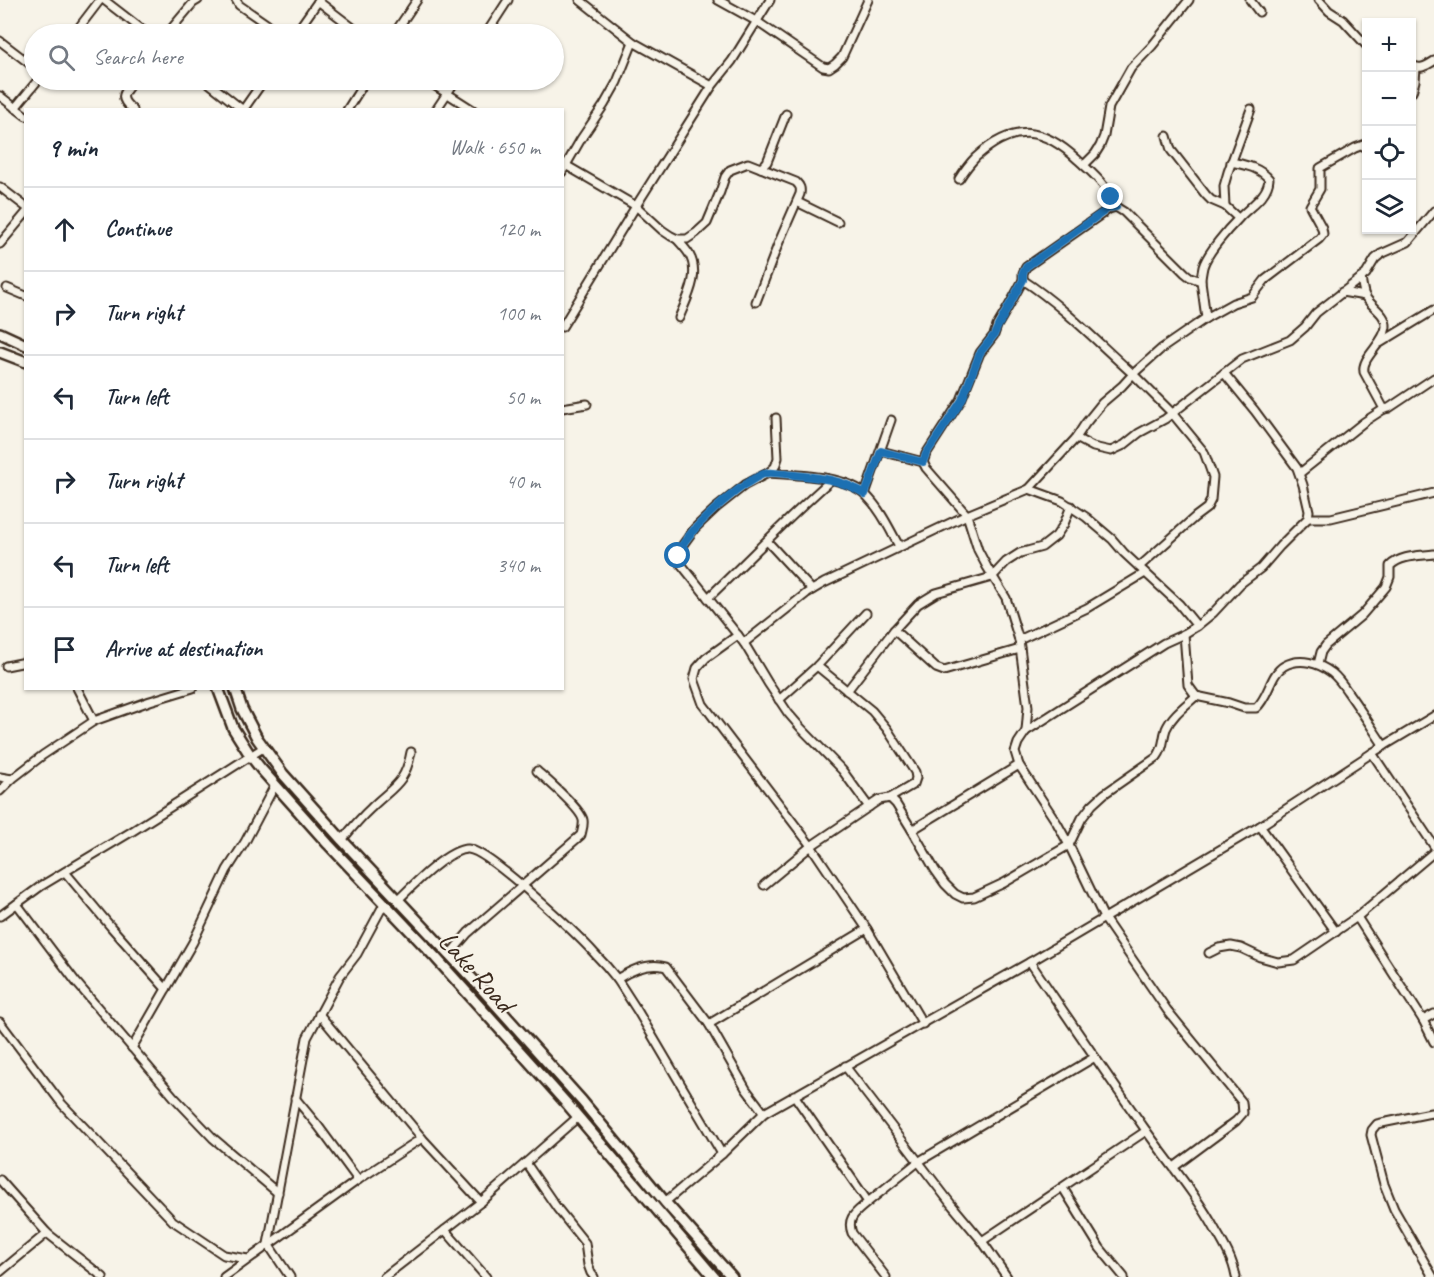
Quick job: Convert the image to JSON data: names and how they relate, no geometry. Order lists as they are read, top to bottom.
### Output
{
  "streets": {
    "main road": ["Lake Road"]
  },
  "page": {
    "map_buttons": ["+", "−"],
    "search": "Search here",
    "heading": ["9 min", "Walk · 650 m"],
    "list": [
      ["Continue", "120 m"],
      ["Turn right", "100 m"],
      ["Turn left", "50 m"],
      ["Turn right", "40 m"],
      ["Turn left", "340 m"],
      "Arrive at destination"
    ]
  }
}
